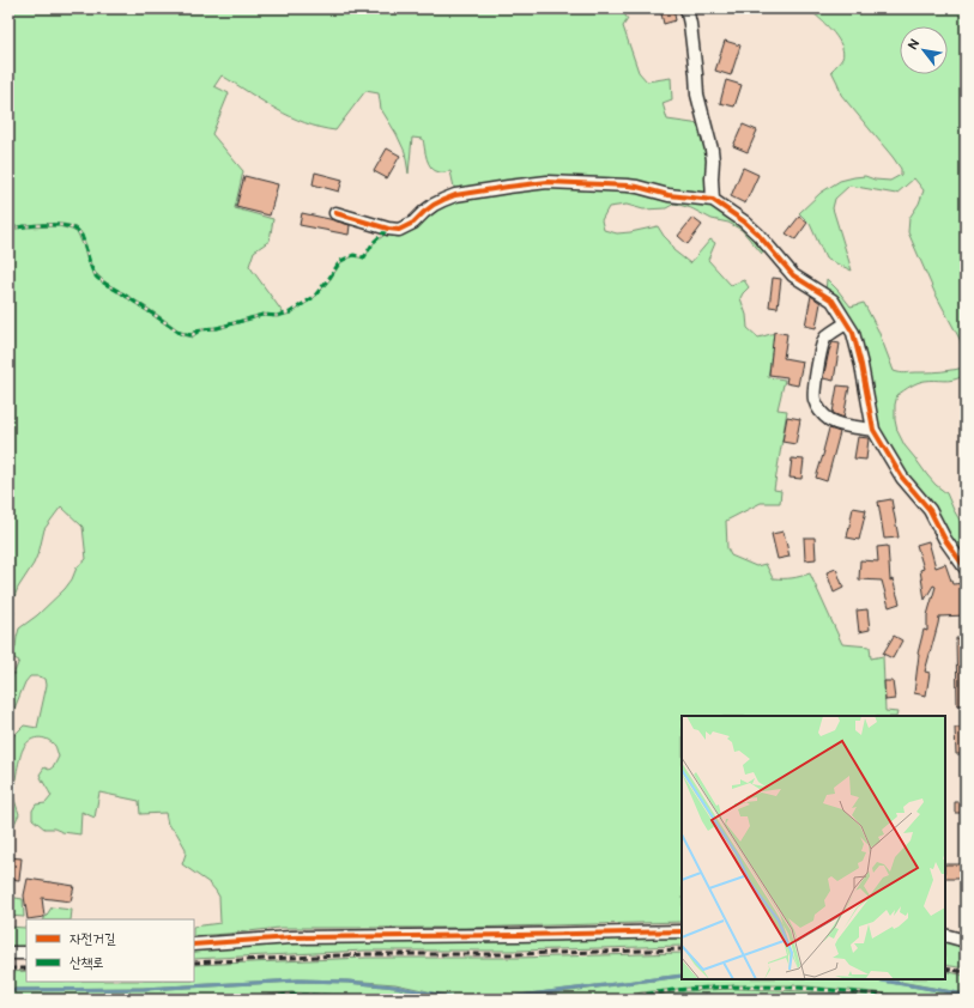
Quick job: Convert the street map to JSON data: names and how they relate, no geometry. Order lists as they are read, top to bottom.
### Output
{
  "legend": ["자전거길", "산책로"],
  "north": "top left"
}
